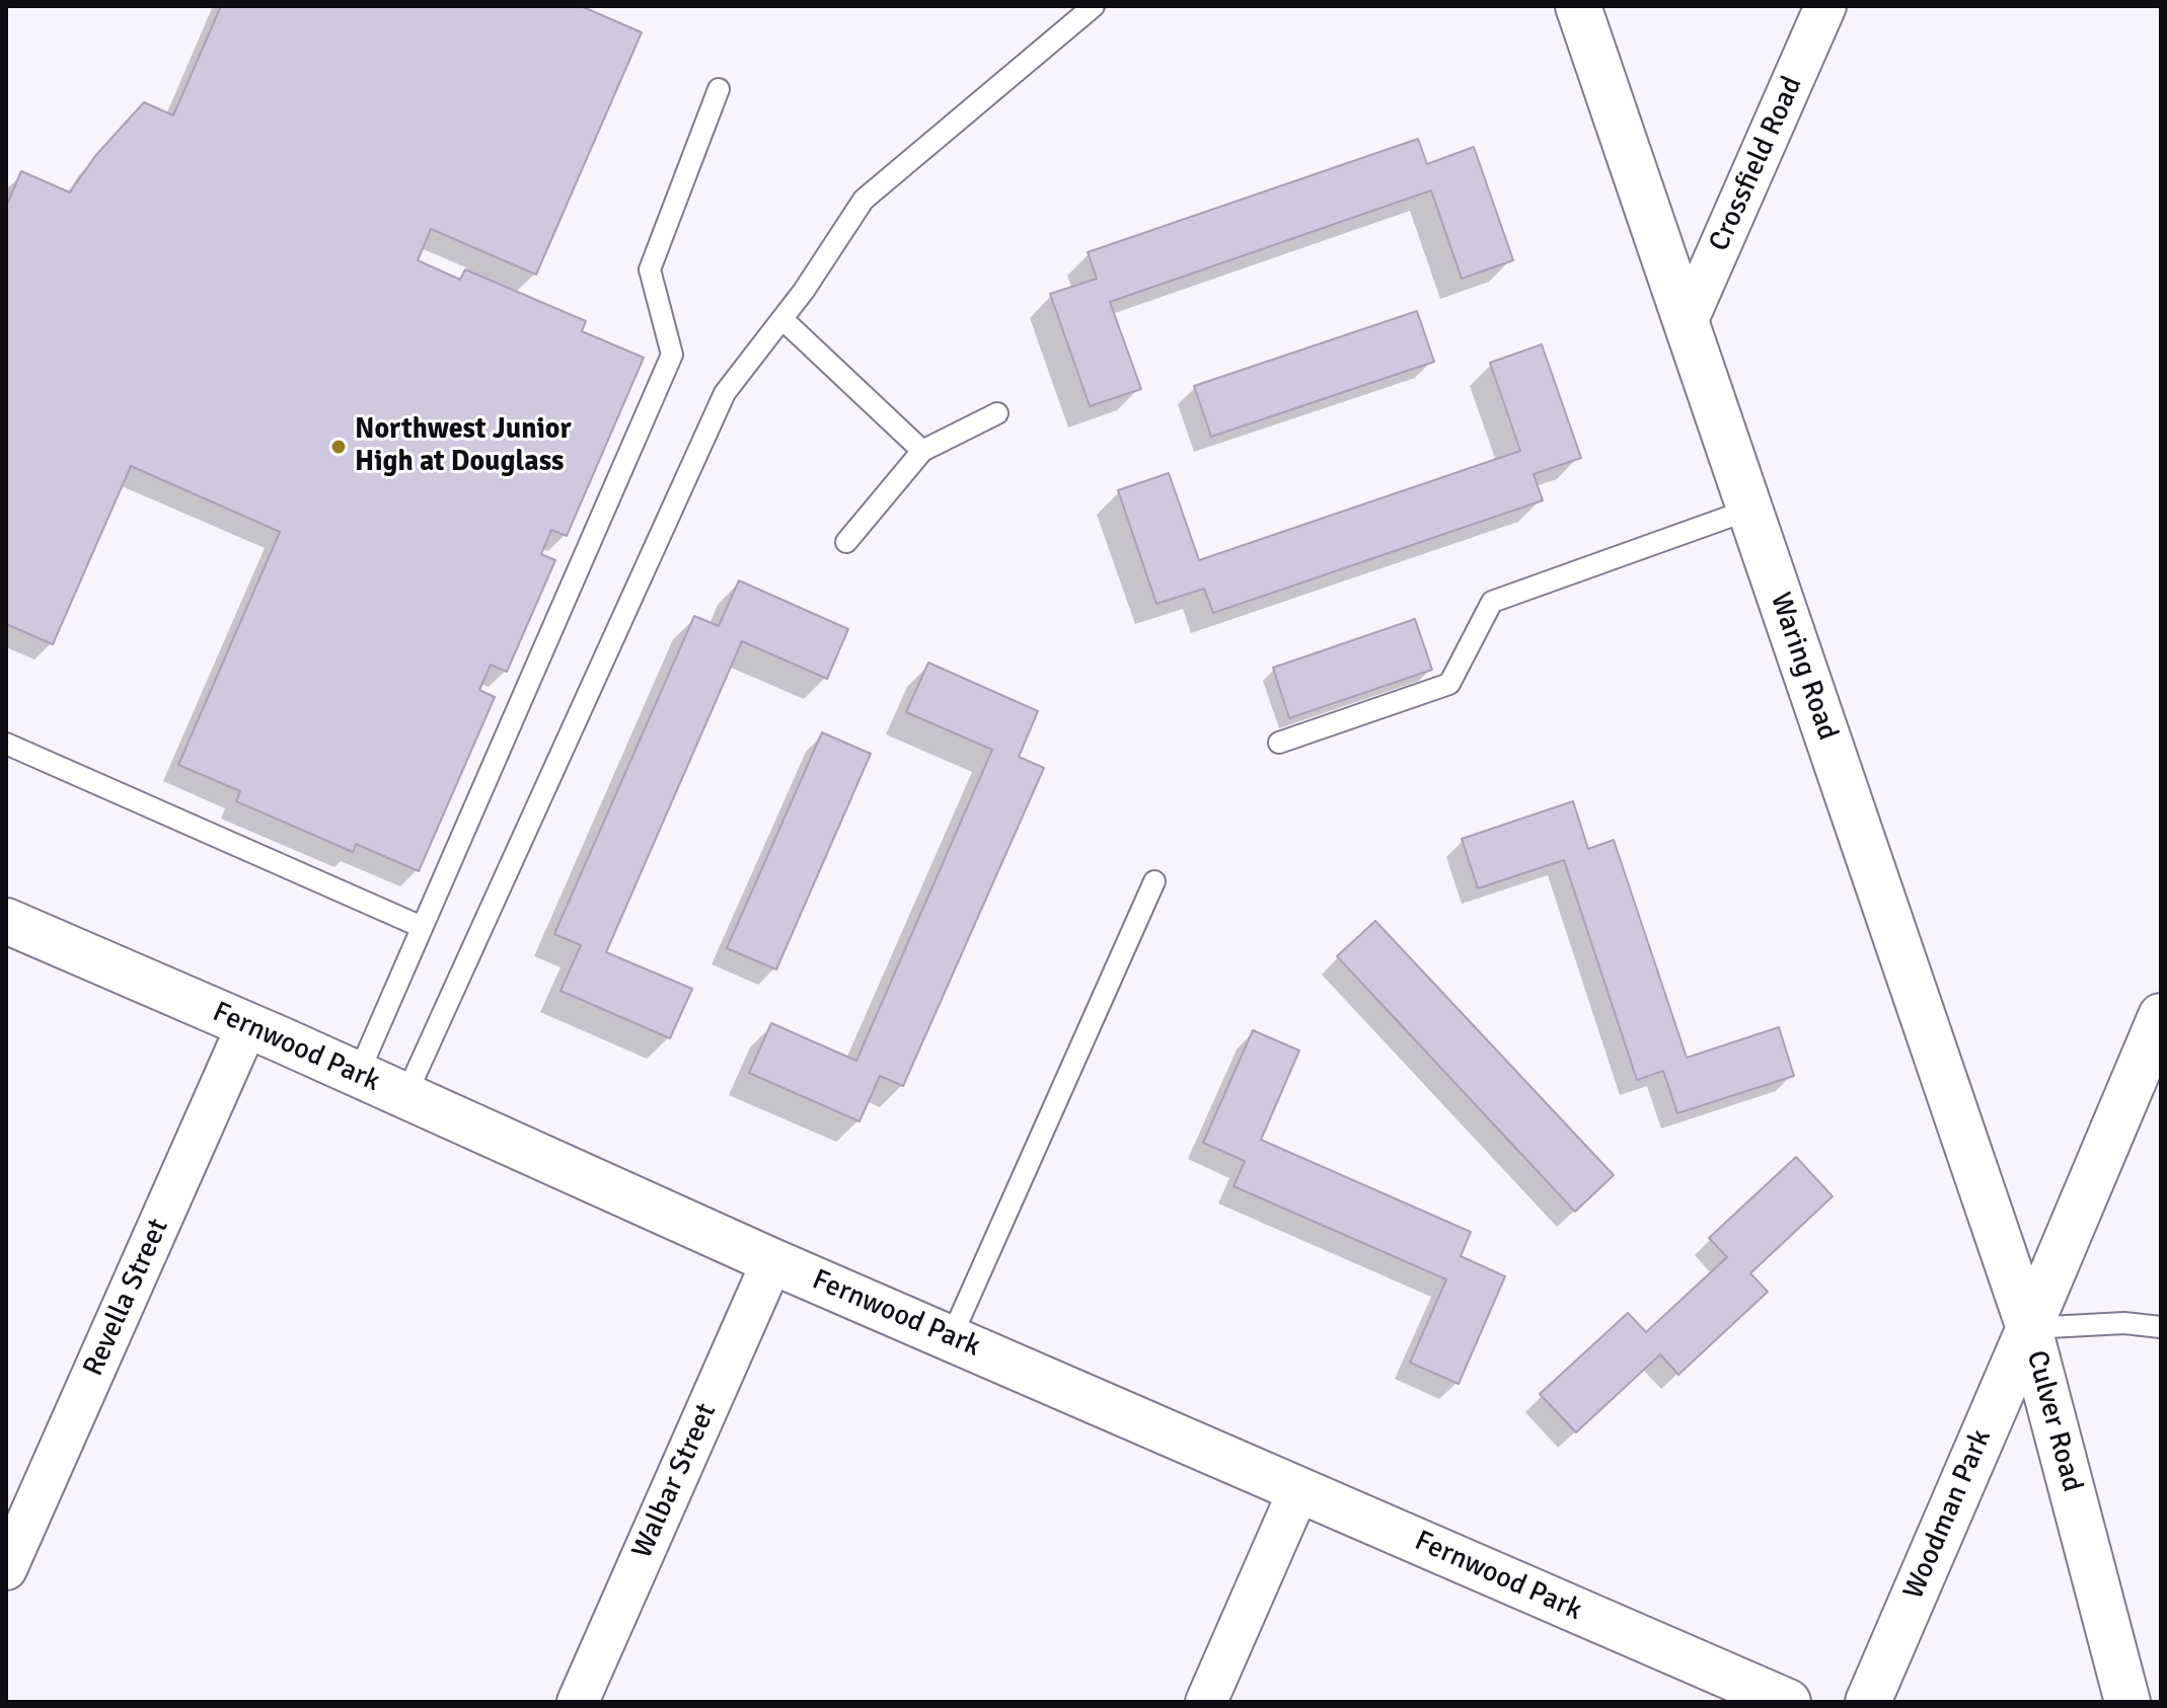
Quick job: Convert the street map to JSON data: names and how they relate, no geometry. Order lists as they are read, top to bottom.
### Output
{
  "streets": {
    "street": [
      "Crossfield Road",
      "Waring Road",
      "Fernwood Park",
      "Revella Street",
      "Culver Road",
      "Walbar Street",
      "Woodman Park"
    ]
  },
  "crossings": [
    ["Crossfield Road", "Waring Road"],
    ["Waring Road", "Culver Road"],
    ["Waring Road", "Woodman Park"],
    ["Fernwood Park", "Revella Street"],
    ["Fernwood Park", "Walbar Street"],
    ["Culver Road", "Woodman Park"]
  ],
  "places": ["Northwest Junior High at Douglass"]
}
